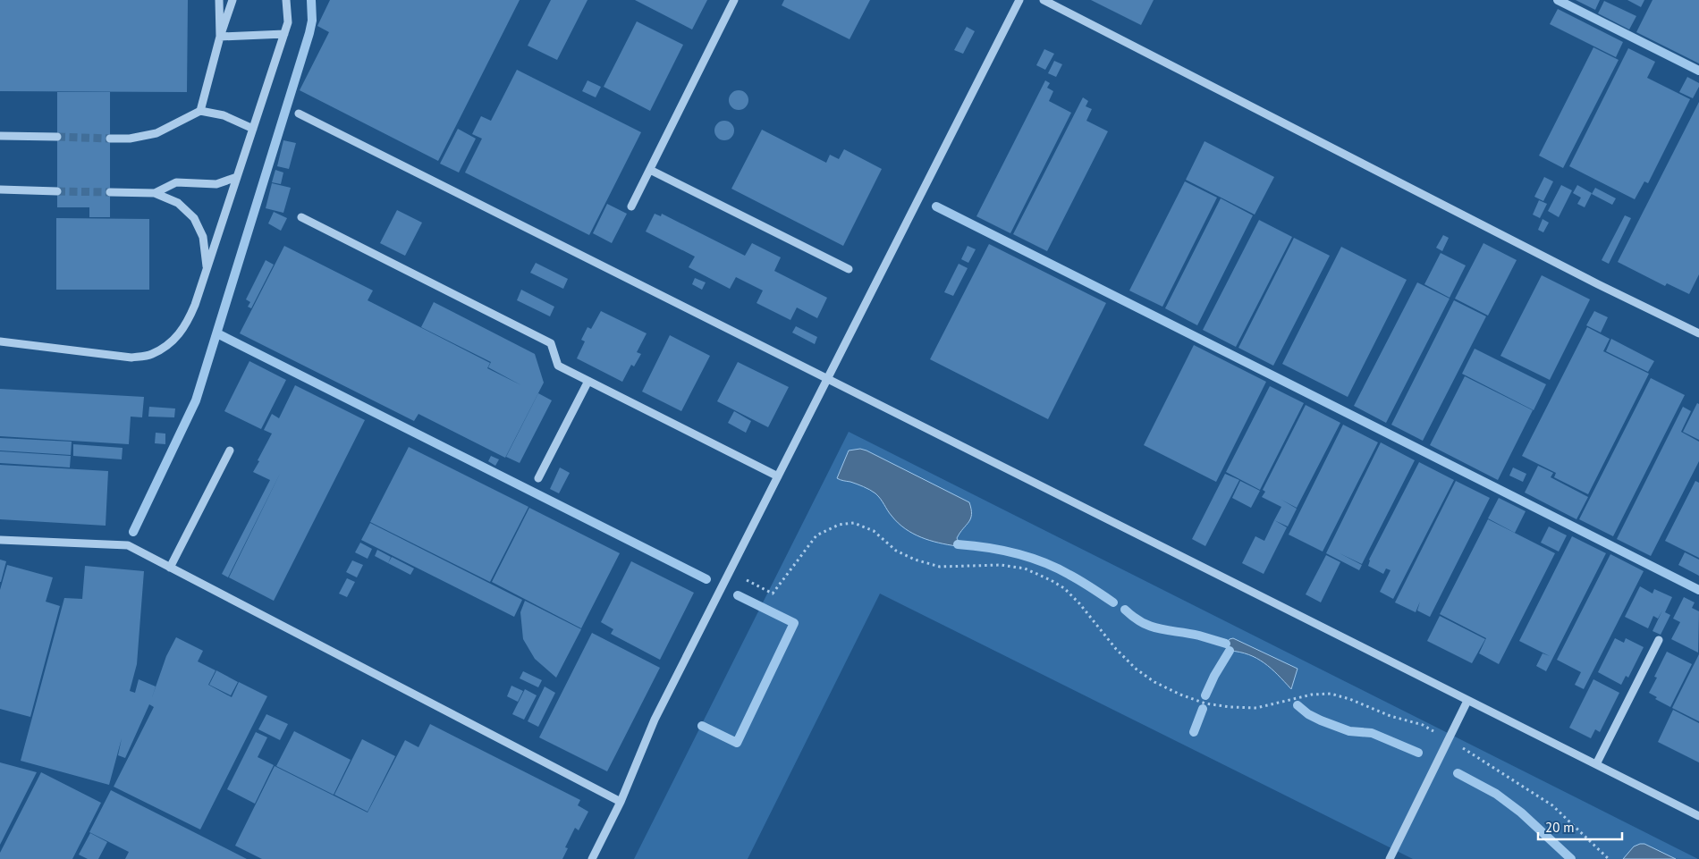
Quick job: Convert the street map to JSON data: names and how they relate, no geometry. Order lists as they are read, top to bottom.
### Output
{
  "scale_bar": "20 m"
}
